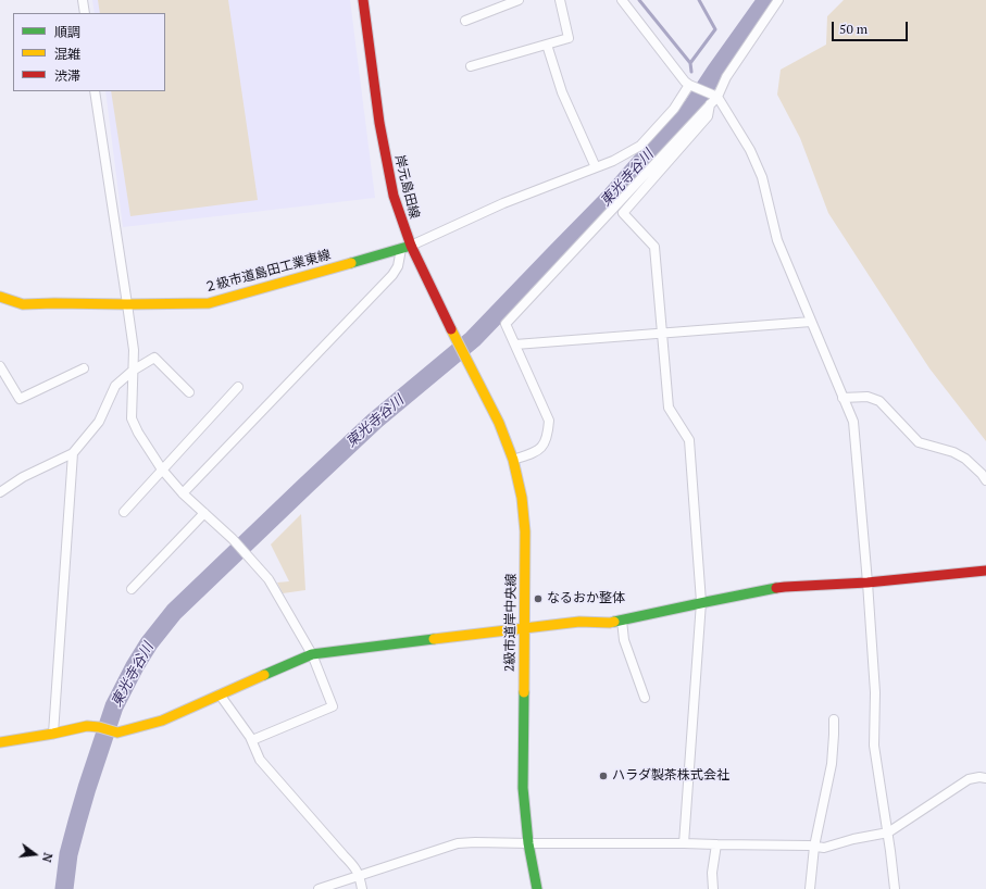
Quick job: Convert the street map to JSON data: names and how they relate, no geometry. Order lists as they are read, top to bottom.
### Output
{
  "streets": {
    "street": ["岸元島田線", "２級市道島田工業東線", "2級市道岸中央線"]
  },
  "crossings": [
    ["岸元島田線", "２級市道島田工業東線"],
    ["岸元島田線", "2級市道岸中央線"]
  ],
  "water": ["東光寺谷川"],
  "places": ["なるおか整体", "ハラダ製茶株式会社"],
  "legend": ["順調", "混雑", "渋滞"],
  "scale_bar": "50 m",
  "north": "right"
}
